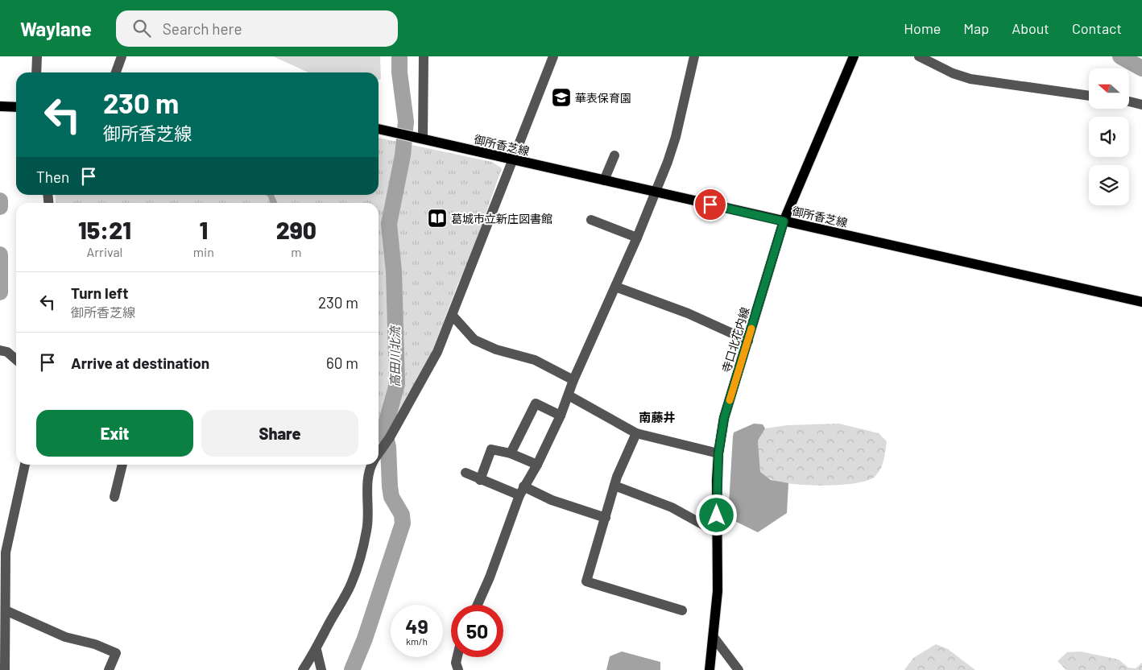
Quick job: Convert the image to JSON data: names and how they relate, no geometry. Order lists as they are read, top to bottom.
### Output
{
  "streets": {
    "main road": ["御所香芝線", "寺口北花内線"]
  },
  "crossings": [
    ["御所香芝線", "寺口北花内線"]
  ],
  "districts": ["南藤井"],
  "water": ["高田川北流"],
  "places": {
    "school or university": ["華表保育園"],
    "library": ["葛城市立新庄図書館"]
  },
  "north": "left",
  "page": {
    "header": "Waylane",
    "search": "Search here",
    "nav": [
      "Home",
      "Map",
      "About",
      "Contact"
    ],
    "turn": ["230 m", "御所香芝線"],
    "then": "Then",
    "eta": [
      "15:21",
      "Arrival",
      "1",
      "min",
      "290",
      "m"
    ],
    "list": [
      {
        "name": "Turn left",
        "note": "御所香芝線",
        "value": "230 m"
      },
      {
        "name": "Arrive at destination",
        "value": "60 m"
      }
    ],
    "buttons": ["Exit", "Share"],
    "speed": "49 km/h",
    "limit": "50"
  }
}
